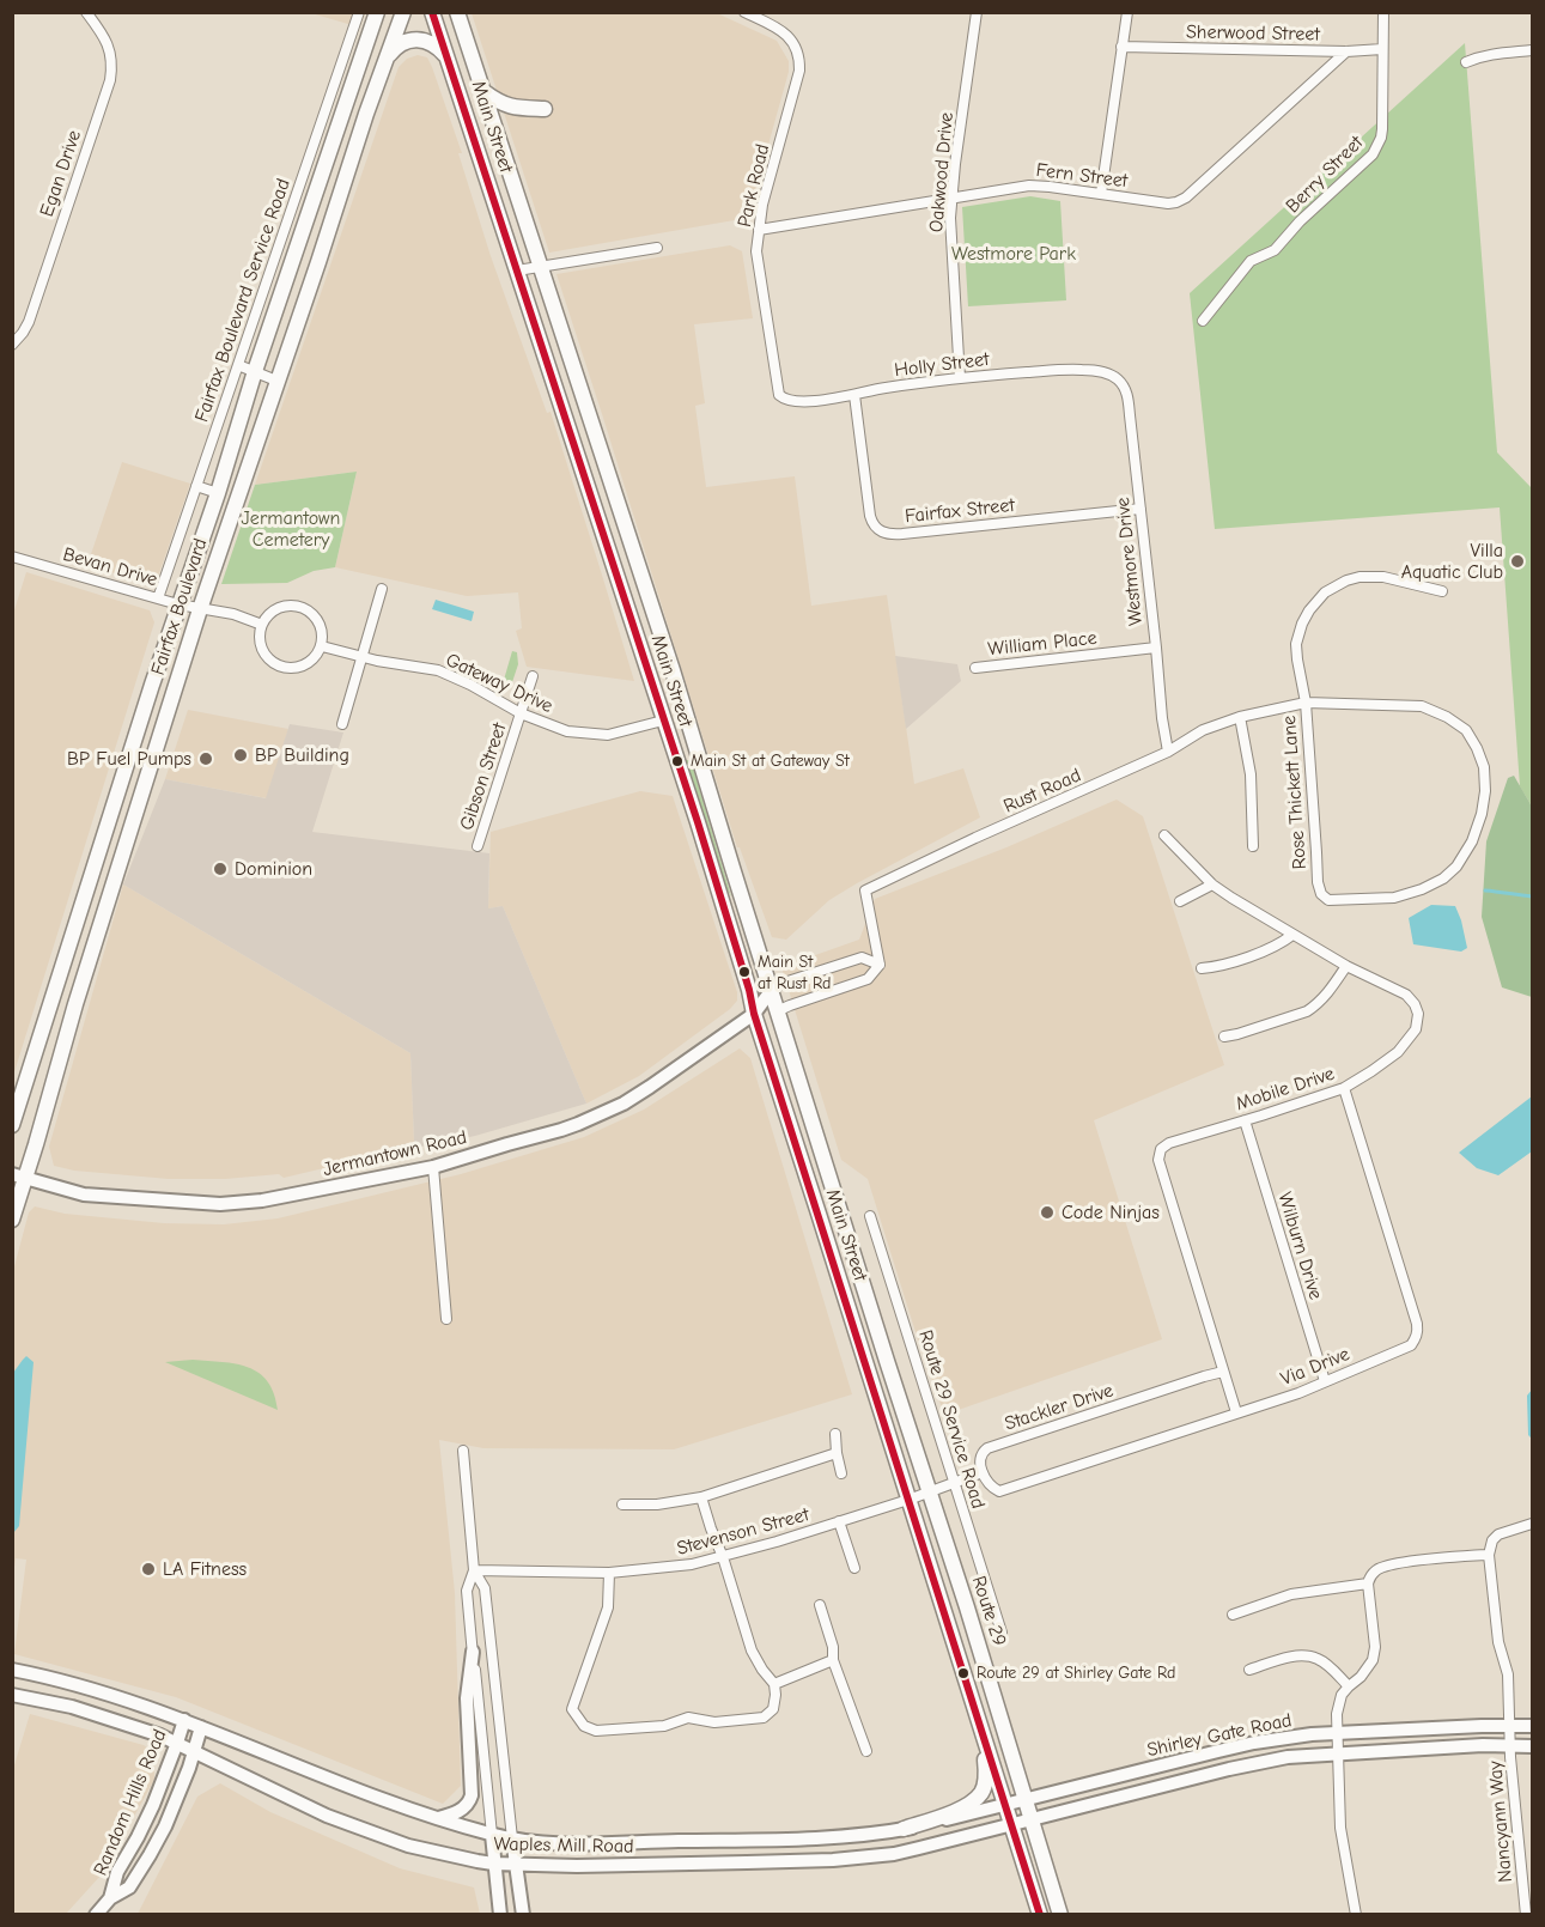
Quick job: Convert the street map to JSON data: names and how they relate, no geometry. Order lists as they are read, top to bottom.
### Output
{
  "streets": {
    "main road": [
      "Main Street",
      "Fairfax Boulevard",
      "Jermantown Road",
      "Route 29",
      "Shirley Gate Road",
      "Random Hills Road",
      "Waples Mill Road"
    ],
    "street": [
      "Sherwood Street",
      "Oakwood Drive",
      "Egan Drive",
      "Berry Street",
      "Fern Street",
      "Park Road",
      "Fairfax Boulevard Service Road",
      "Holly Street",
      "Fairfax Street",
      "Westmore Drive",
      "Bevan Drive",
      "William Place",
      "Gateway Drive",
      "Gibson Street",
      "Rust Road",
      "Rose Thickett Lane",
      "Mobile Drive",
      "Wilburn Drive",
      "Via Drive",
      "Stackler Drive",
      "Route 29 Service Road",
      "Stevenson Street",
      "Nancyann Way"
    ]
  },
  "crossings": [
    ["Sherwood Street", "Berry Street"],
    ["Sherwood Street", "Fern Street"],
    ["Main Street", "Gateway Drive"],
    ["Main Street", "Jermantown Road"],
    ["Main Street", "Stevenson Street"],
    ["Main Street", "Route 29"],
    ["Oakwood Drive", "Fern Street"],
    ["Oakwood Drive", "Holly Street"],
    ["Fern Street", "Park Road"],
    ["Park Road", "Holly Street"],
    ["Fairfax Boulevard Service Road", "Bevan Drive"],
    ["Holly Street", "Fairfax Street"],
    ["Holly Street", "Westmore Drive"],
    ["Fairfax Street", "Westmore Drive"],
    ["Westmore Drive", "William Place"],
    ["Westmore Drive", "Rust Road"],
    ["Bevan Drive", "Fairfax Boulevard"],
    ["Fairfax Boulevard", "Jermantown Road"],
    ["Gateway Drive", "Gibson Street"],
    ["Rust Road", "Rose Thickett Lane"],
    ["Mobile Drive", "Wilburn Drive"],
    ["Mobile Drive", "Via Drive"],
    ["Mobile Drive", "Stackler Drive"],
    ["Wilburn Drive", "Via Drive"],
    ["Via Drive", "Stackler Drive"],
    ["Stevenson Street", "Route 29"],
    ["Route 29", "Shirley Gate Road"],
    ["Shirley Gate Road", "Nancyann Way"],
    ["Shirley Gate Road", "Waples Mill Road"],
    ["Random Hills Road", "Waples Mill Road"]
  ],
  "parks": ["Westmore Park", "Jermantown Cemetery"],
  "places": [
    "Villa Aquatic Club",
    "BP Building",
    "BP Fuel Pumps",
    "Main St at Gateway St",
    "Dominion",
    "Main St at Rust Rd",
    "Code Ninjas",
    "LA Fitness",
    "Route 29 at Shirley Gate Rd"
  ]
}
